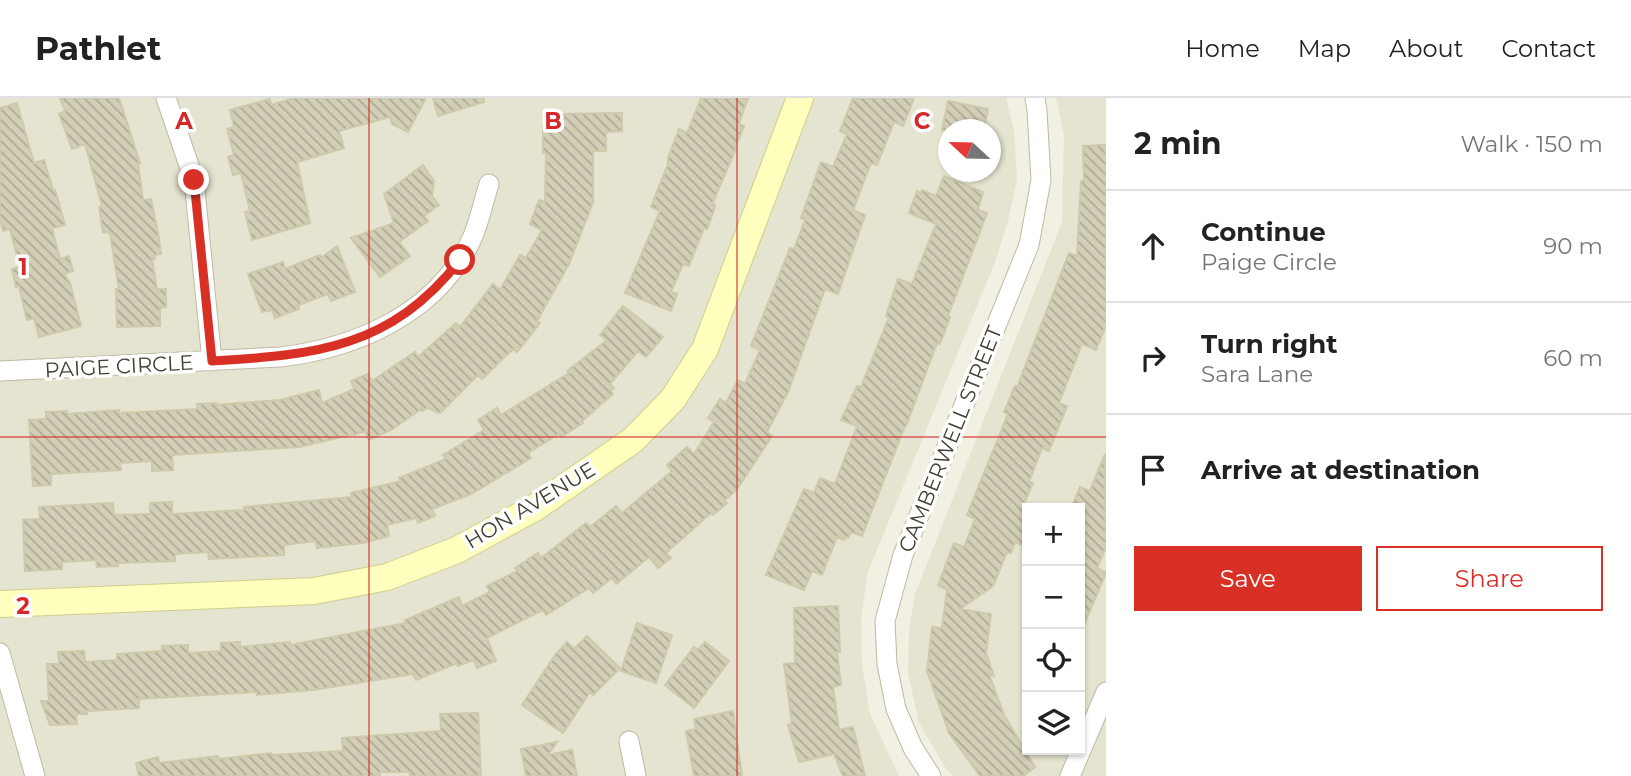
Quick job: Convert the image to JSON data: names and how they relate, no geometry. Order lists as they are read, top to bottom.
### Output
{
  "streets": {
    "street": ["PAIGE CIRCLE", "CAMBERWELL STREET", "HON AVENUE"]
  },
  "north": "left",
  "page": {
    "header": "Pathlet",
    "nav": [
      "Home",
      "Map",
      "About",
      "Contact"
    ],
    "heading": ["2 min", "Walk · 150 m"],
    "list": [
      ["Continue", "Paige Circle", "90 m"],
      ["Turn right", "Sara Lane", "60 m"],
      "Arrive at destination"
    ],
    "map_buttons": ["+", "−"],
    "buttons": ["Save", "Share"]
  },
  "grid": {
    "columns": ["A", "B", "C"],
    "rows": ["1", "2"]
  }
}
